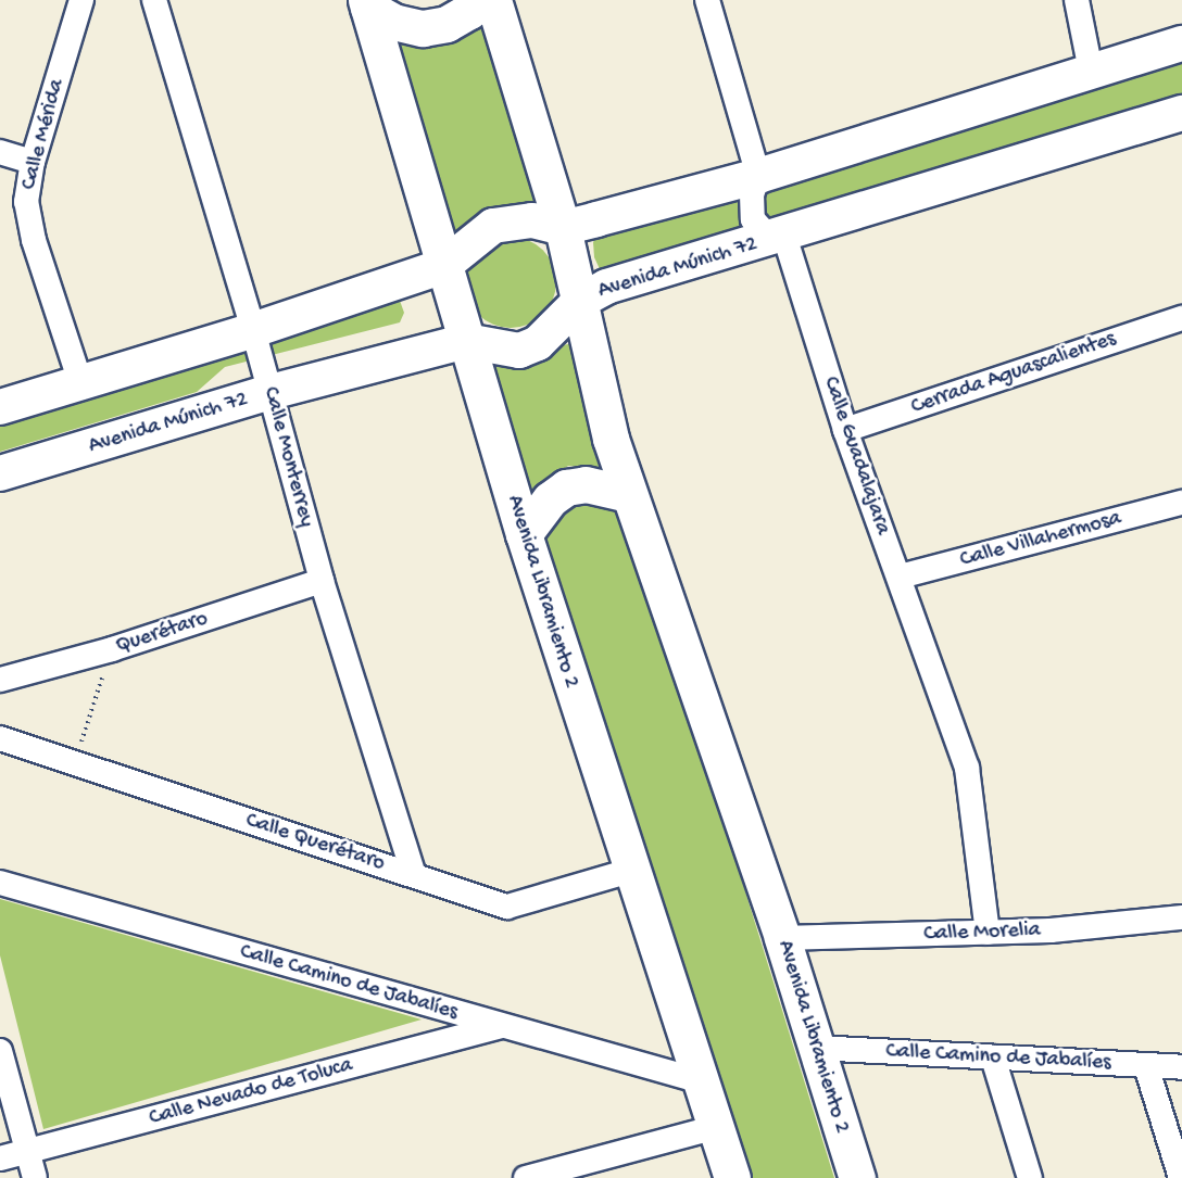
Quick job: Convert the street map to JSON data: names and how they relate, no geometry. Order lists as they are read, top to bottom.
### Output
{
  "streets": {
    "main road": ["Avenida Múnich 72", "Avenida Libramiento 2"],
    "street": [
      "Calle Mérida",
      "Cerrada Aguascalientes",
      "Calle Guadalajara",
      "Calle Monterrey",
      "Calle Villahermosa",
      "Querétaro",
      "Calle Querétaro",
      "Calle Morelia",
      "Calle Camino de Jabalíes",
      "Calle Nevado de Toluca"
    ]
  },
  "crossings": [
    ["Avenida Múnich 72", "Calle Guadalajara"],
    ["Avenida Múnich 72", "Calle Monterrey"],
    ["Avenida Múnich 72", "Avenida Libramiento 2"],
    ["Cerrada Aguascalientes", "Calle Guadalajara"],
    ["Calle Guadalajara", "Calle Villahermosa"],
    ["Calle Guadalajara", "Calle Morelia"],
    ["Calle Monterrey", "Querétaro"],
    ["Calle Monterrey", "Calle Querétaro"],
    ["Avenida Libramiento 2", "Calle Querétaro"],
    ["Avenida Libramiento 2", "Calle Morelia"],
    ["Avenida Libramiento 2", "Calle Camino de Jabalíes"],
    ["Calle Camino de Jabalíes", "Calle Nevado de Toluca"]
  ]
}
